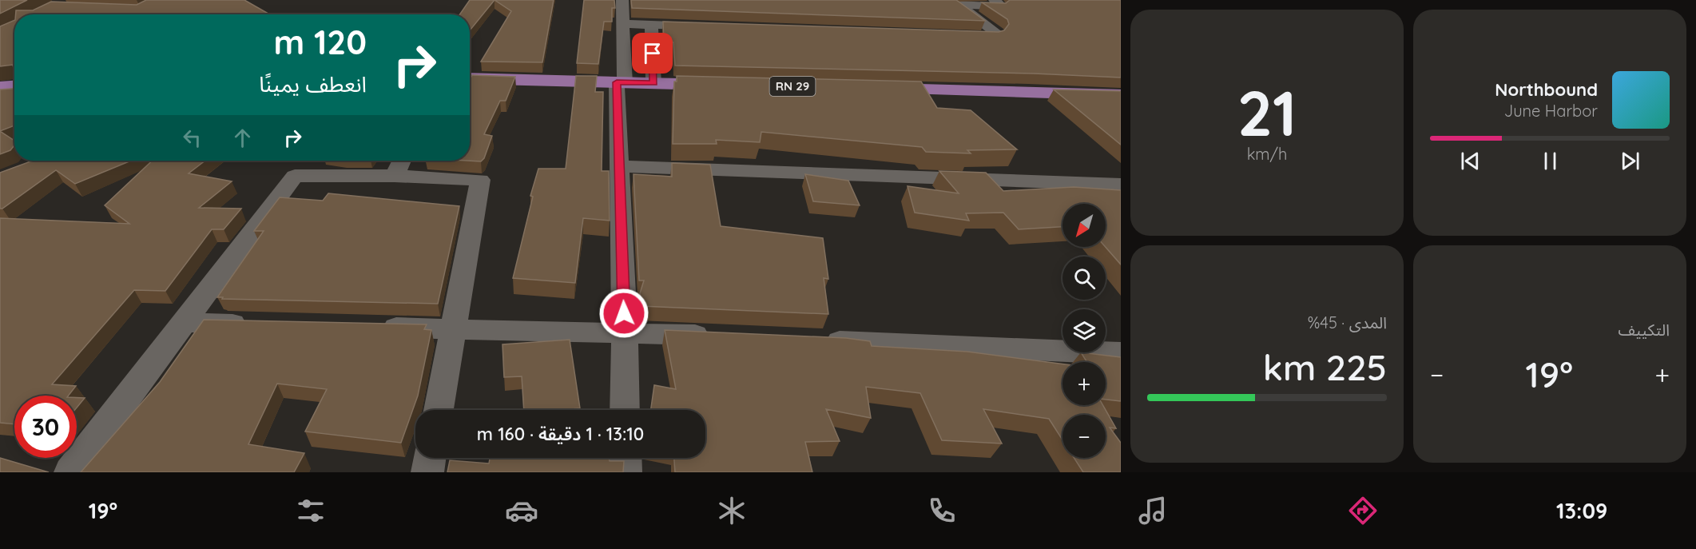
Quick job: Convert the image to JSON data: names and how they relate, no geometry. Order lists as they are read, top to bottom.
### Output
{
  "north": "bottom left",
  "page": {
    "tile": [
      ["21", "km/h"],
      "التكييف",
      ["المدى · 45%", "225 km"]
    ],
    "turn": ["120 m", "انعطف يمينًا"],
    "song": ["Northbound", "June Harbor"],
    "map_buttons": ["+", "−"],
    "heat": ["−", "19°", "+"],
    "limit": "30",
    "trip": "13:10 · 1 دقيقة · 160 m",
    "tabs": ["13:09", "19°"]
  }
}
